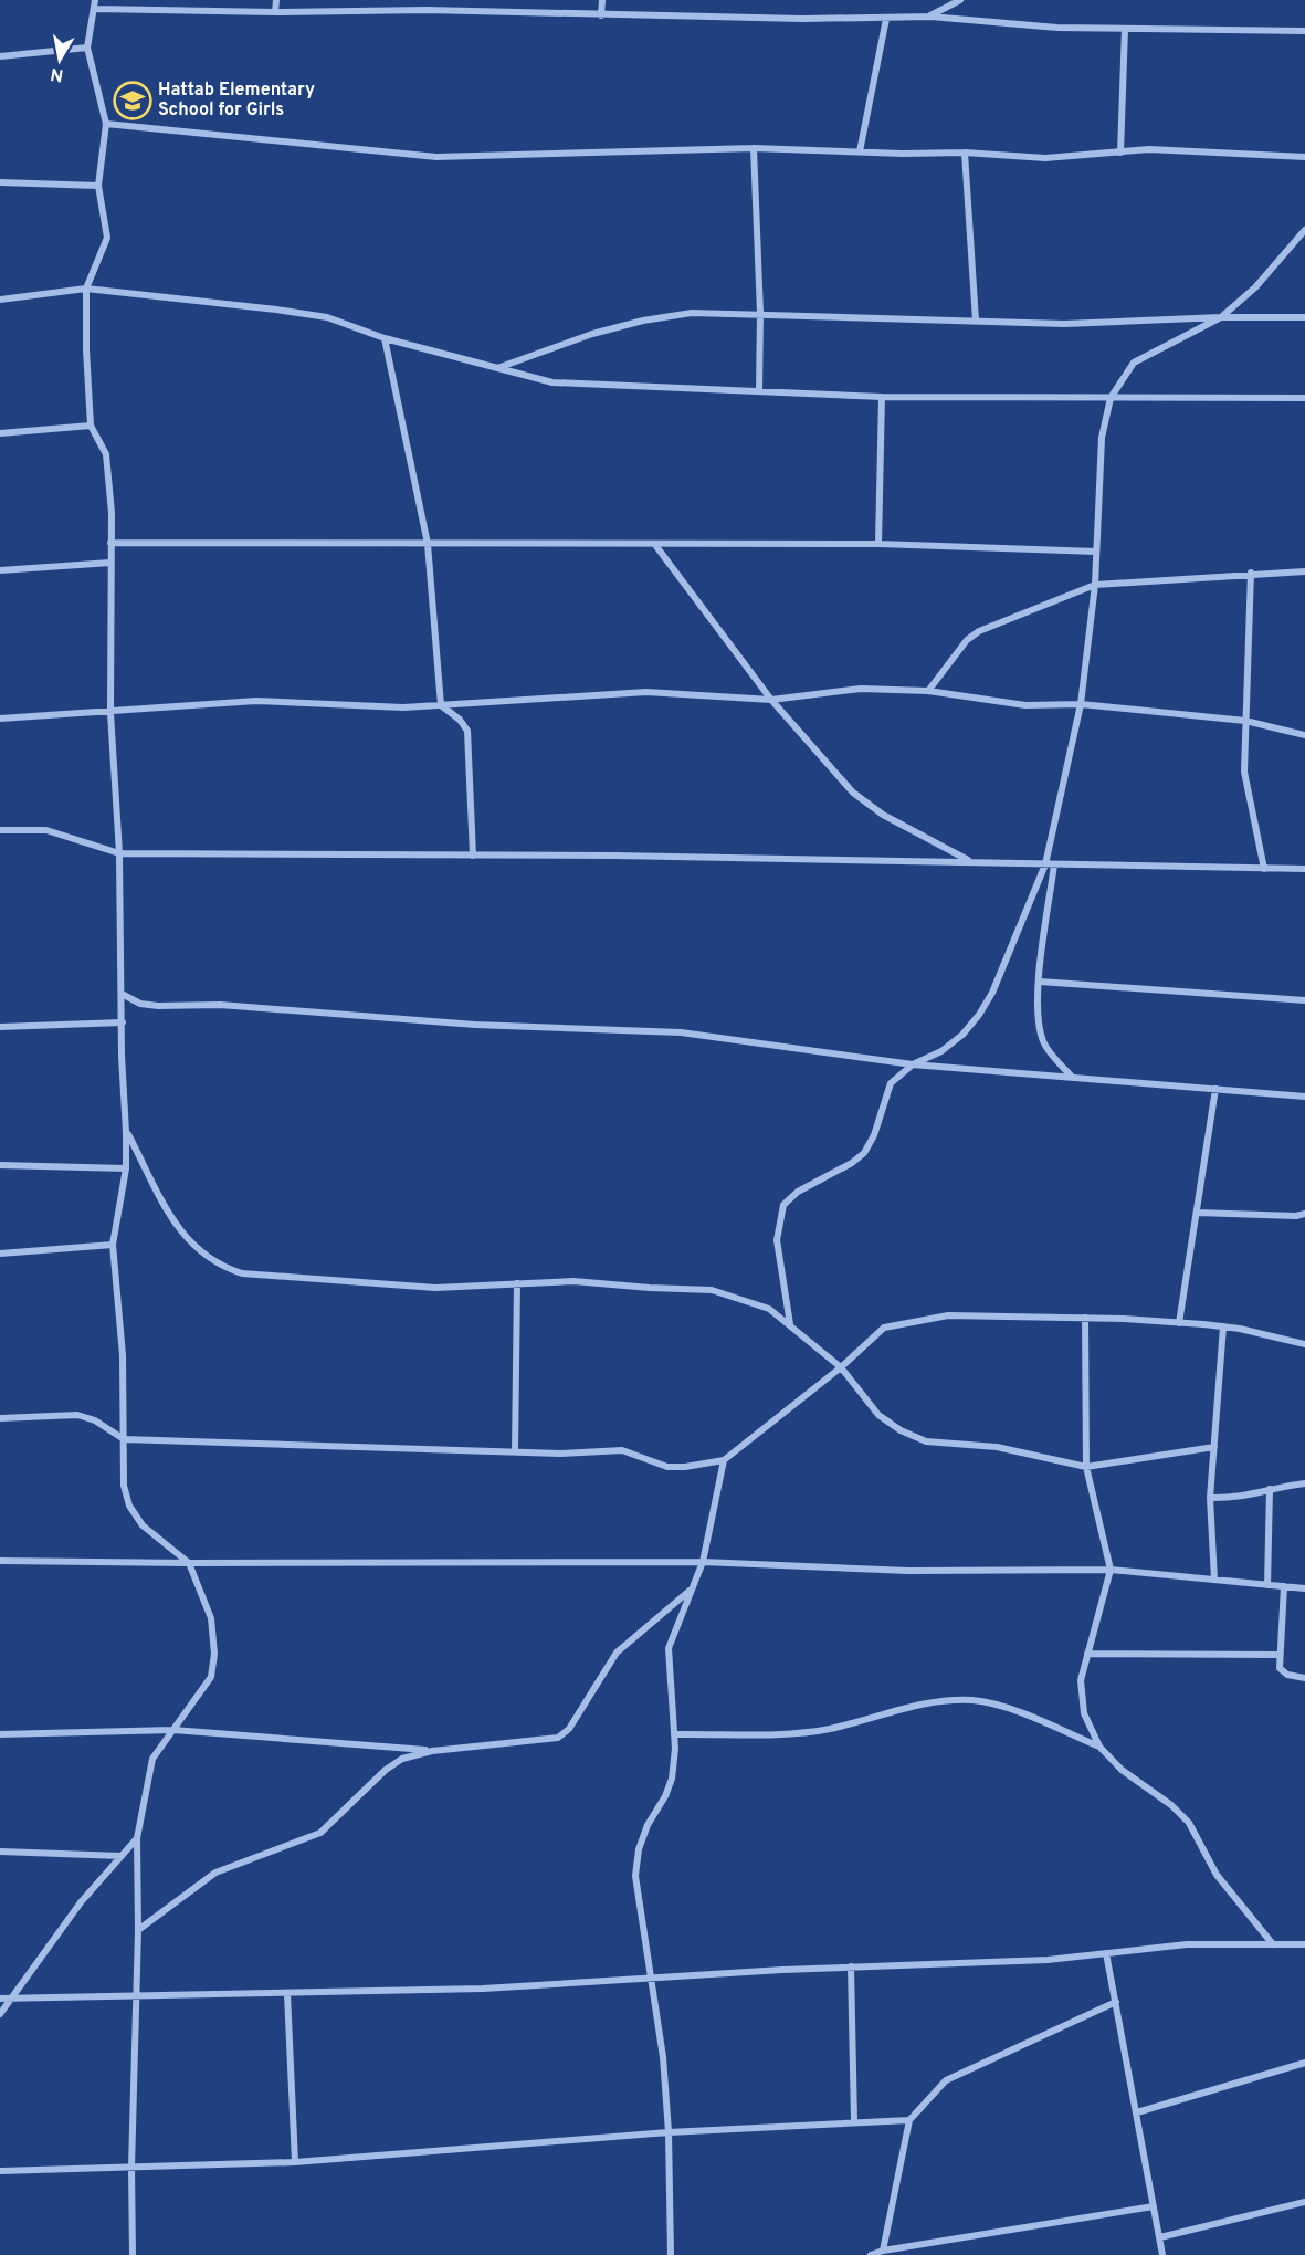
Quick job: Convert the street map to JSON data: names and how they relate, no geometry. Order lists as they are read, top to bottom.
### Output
{
  "places": {
    "school or university": ["Hattab Elementary School for Girls"]
  },
  "north": "bottom"
}
